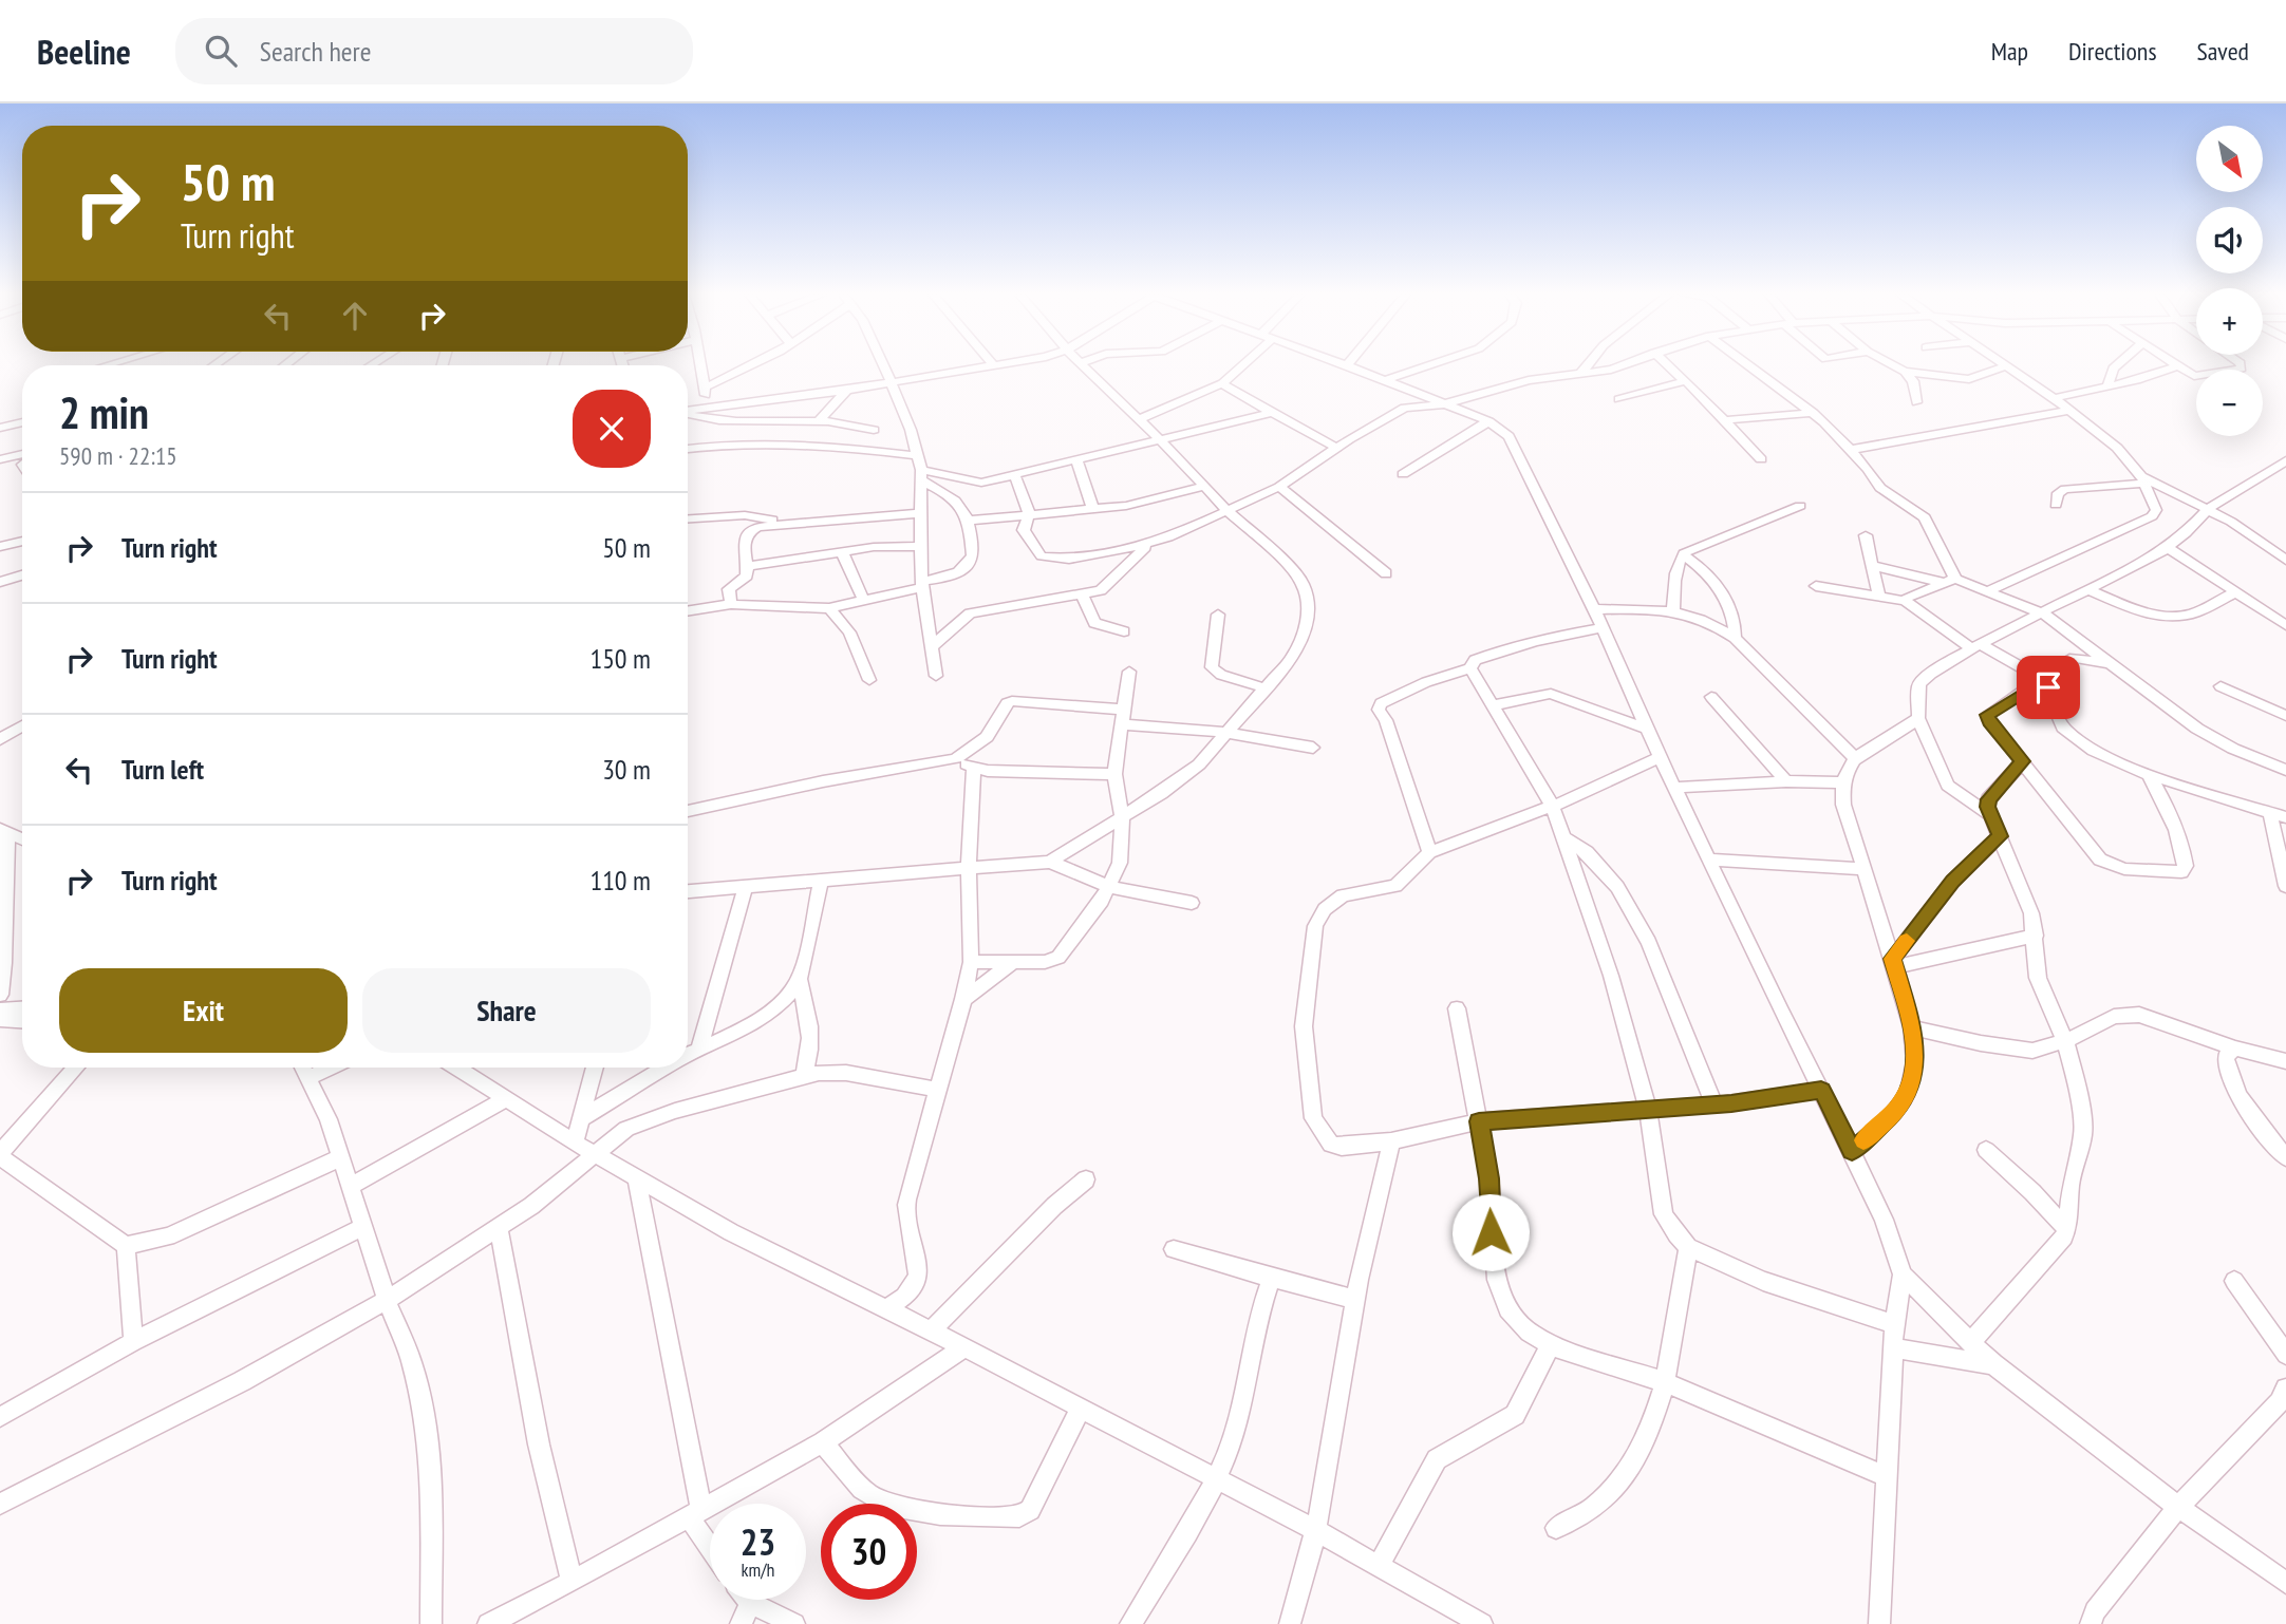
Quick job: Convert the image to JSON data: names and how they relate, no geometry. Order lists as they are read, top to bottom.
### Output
{
  "north": "bottom right",
  "page": {
    "header": "Beeline",
    "search": "Search here",
    "nav": ["Map", "Directions", "Saved"],
    "map_buttons": ["+", "−"],
    "turn": ["50 m", "Turn right"],
    "heading": ["2 min", "590 m · 22:15"],
    "list": [
      {
        "name": "Turn right",
        "value": "50 m"
      },
      {
        "name": "Turn right",
        "value": "150 m"
      },
      {
        "name": "Turn left",
        "value": "30 m"
      },
      {
        "name": "Turn right",
        "value": "110 m"
      }
    ],
    "buttons": ["Exit", "Share"],
    "speed": "23 km/h",
    "limit": "30"
  }
}
